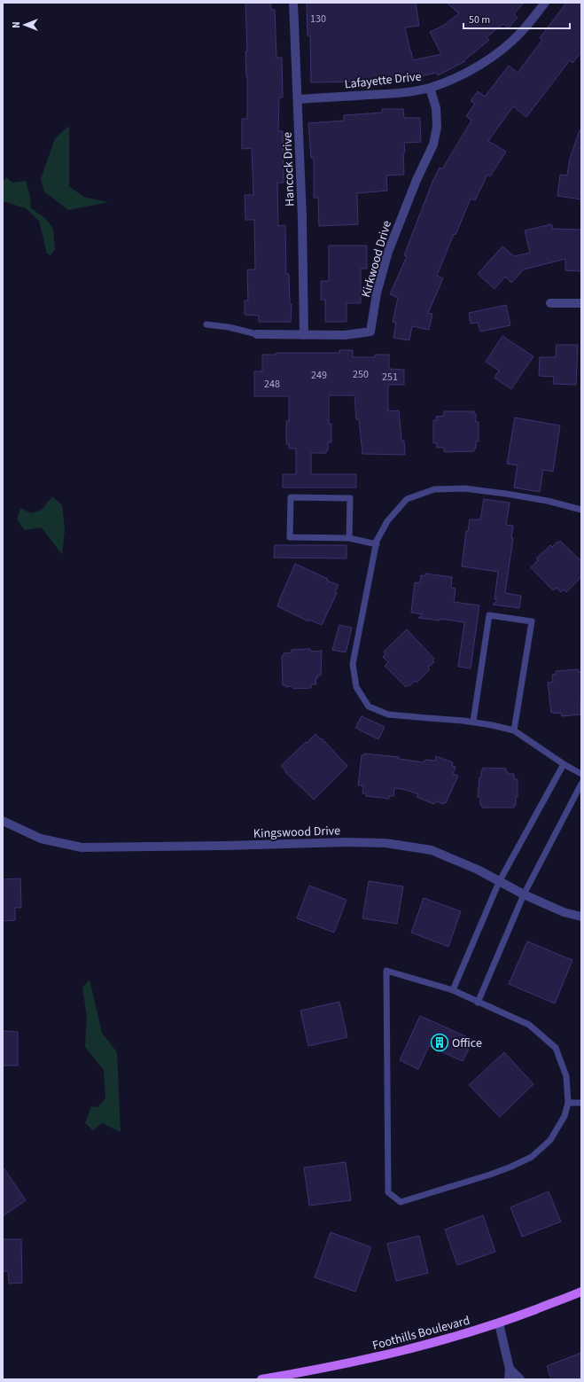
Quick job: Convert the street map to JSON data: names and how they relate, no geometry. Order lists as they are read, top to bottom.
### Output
{
  "streets": {
    "main road": ["Foothills Boulevard"],
    "street": [
      "Lafayette Drive",
      "Hancock Drive",
      "Kirkwood Drive",
      "Kingswood Drive"
    ]
  },
  "crossings": [
    ["Lafayette Drive", "Hancock Drive"],
    ["Lafayette Drive", "Kirkwood Drive"],
    ["Hancock Drive", "Kirkwood Drive"]
  ],
  "places": {
    "building": ["Office"]
  },
  "house_numbers": [
    "130",
    "250",
    "249",
    "251",
    "248"
  ],
  "scale_bar": "50 m",
  "north": "left"
}
